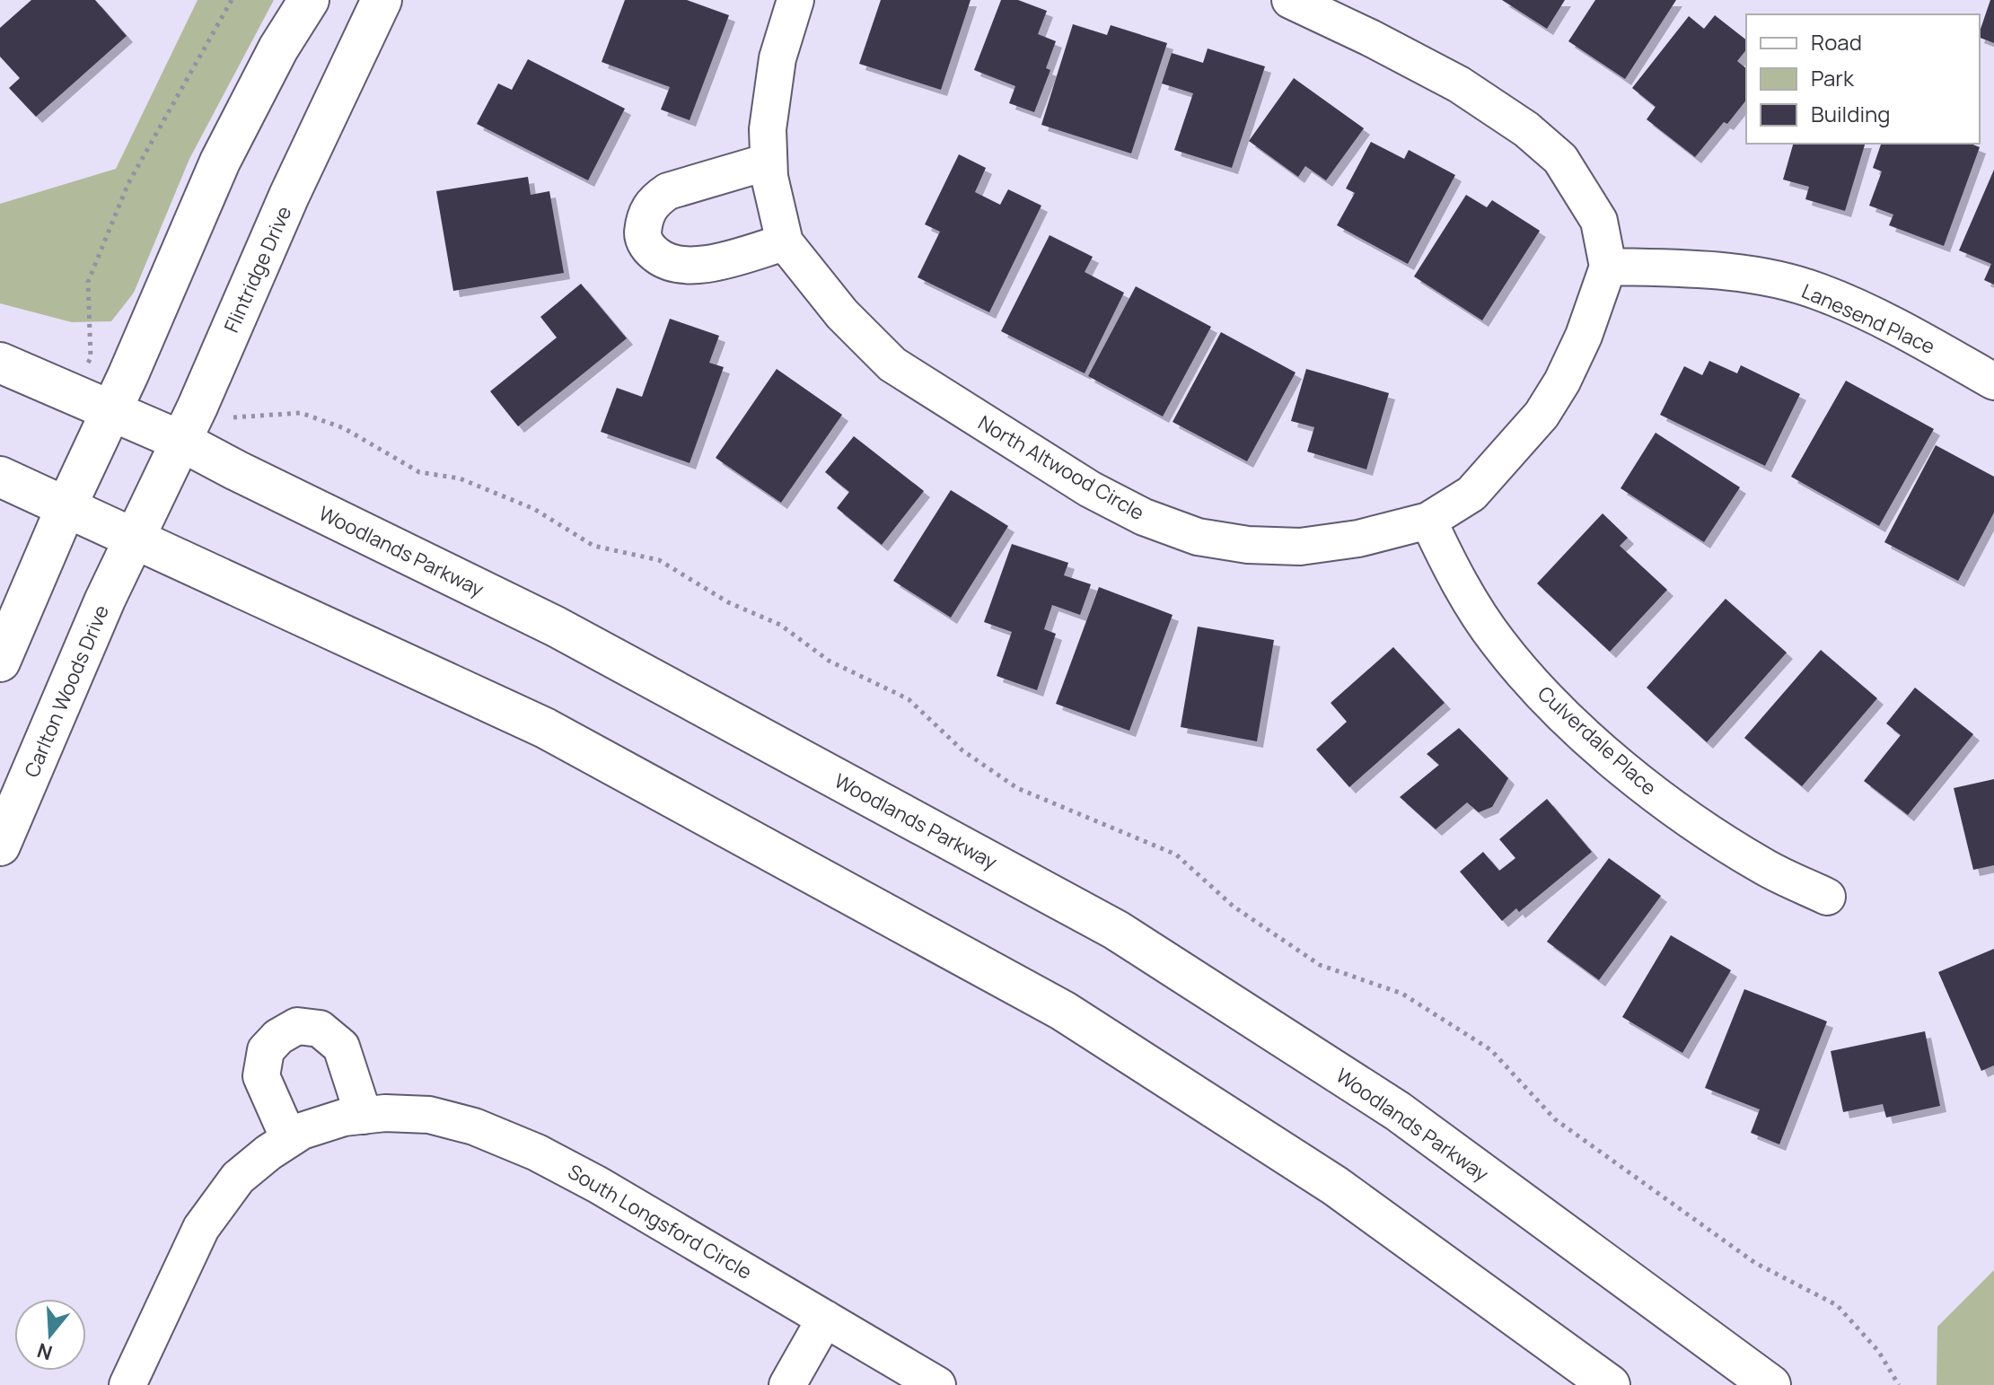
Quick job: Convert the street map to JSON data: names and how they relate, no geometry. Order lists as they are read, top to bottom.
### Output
{
  "streets": {
    "main road": ["Flintridge Drive", "Woodlands Parkway", "Carlton Woods Drive"],
    "street": [
      "Lanesend Place",
      "North Altwood Circle",
      "Culverdale Place",
      "South Longsford Circle"
    ]
  },
  "crossings": [
    ["Flintridge Drive", "Woodlands Parkway"],
    ["Flintridge Drive", "Carlton Woods Drive"],
    ["Lanesend Place", "North Altwood Circle"],
    ["North Altwood Circle", "Culverdale Place"]
  ],
  "legend": ["Road", "Park", "Building"],
  "north": "bottom"
}
